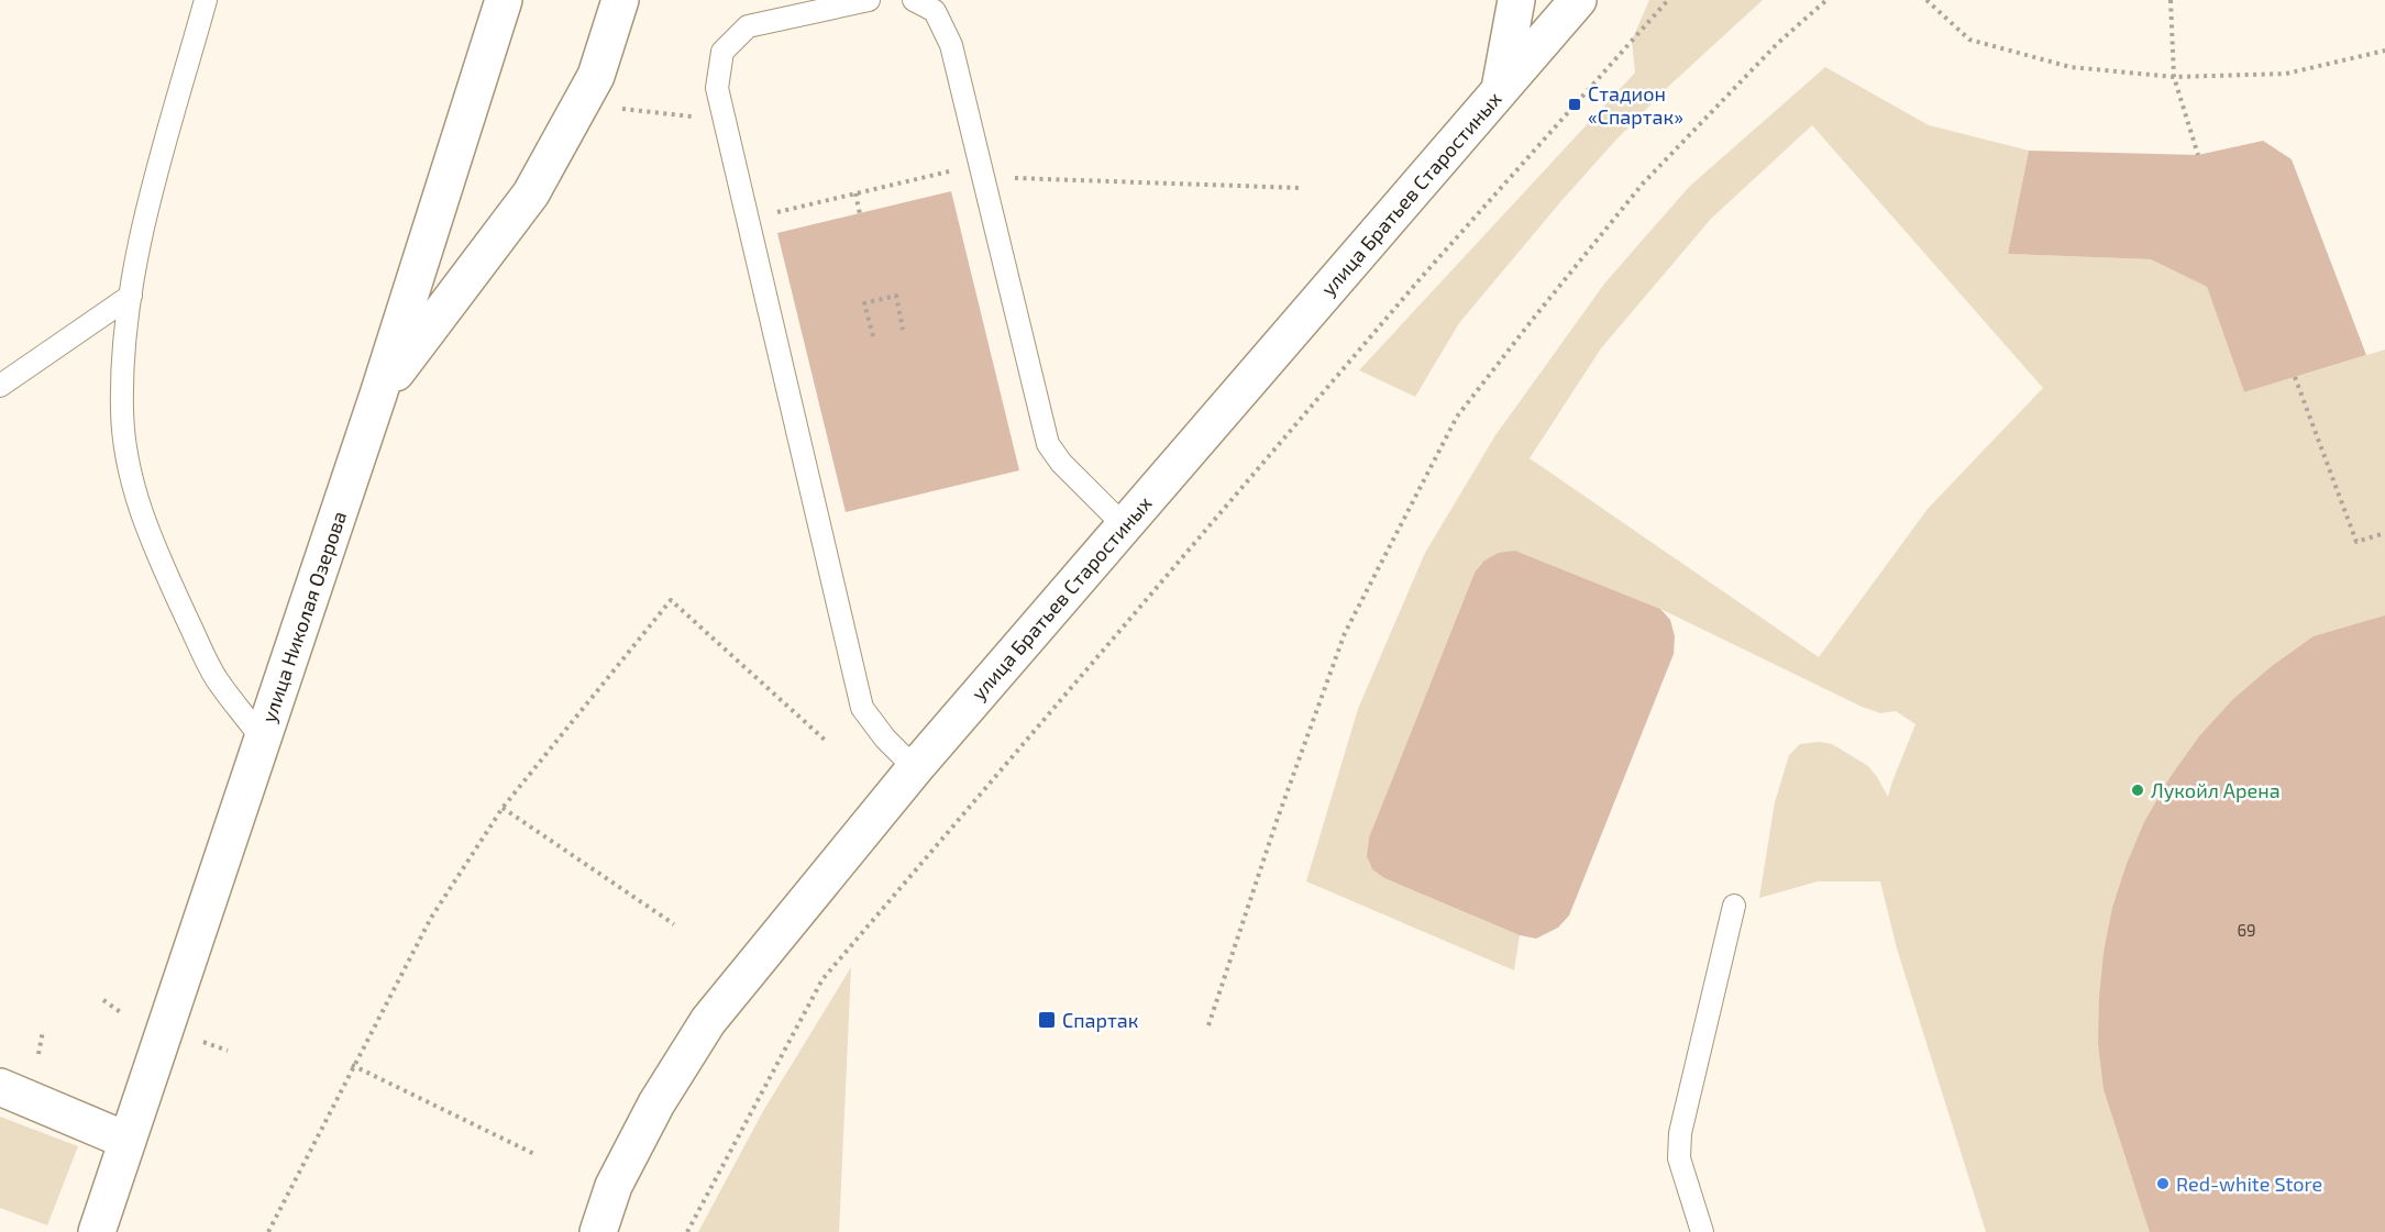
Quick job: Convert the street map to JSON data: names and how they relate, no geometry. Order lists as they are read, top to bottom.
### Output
{
  "streets": {
    "street": ["улица Братьев Старостиных", "улица Николая Озерова"]
  },
  "places": {
    "transit": ["Стадион «Спартак»", "Спартак"],
    "other": ["Лукойл Арена", "Red-white Store"]
  },
  "house_numbers": ["69"]
}
